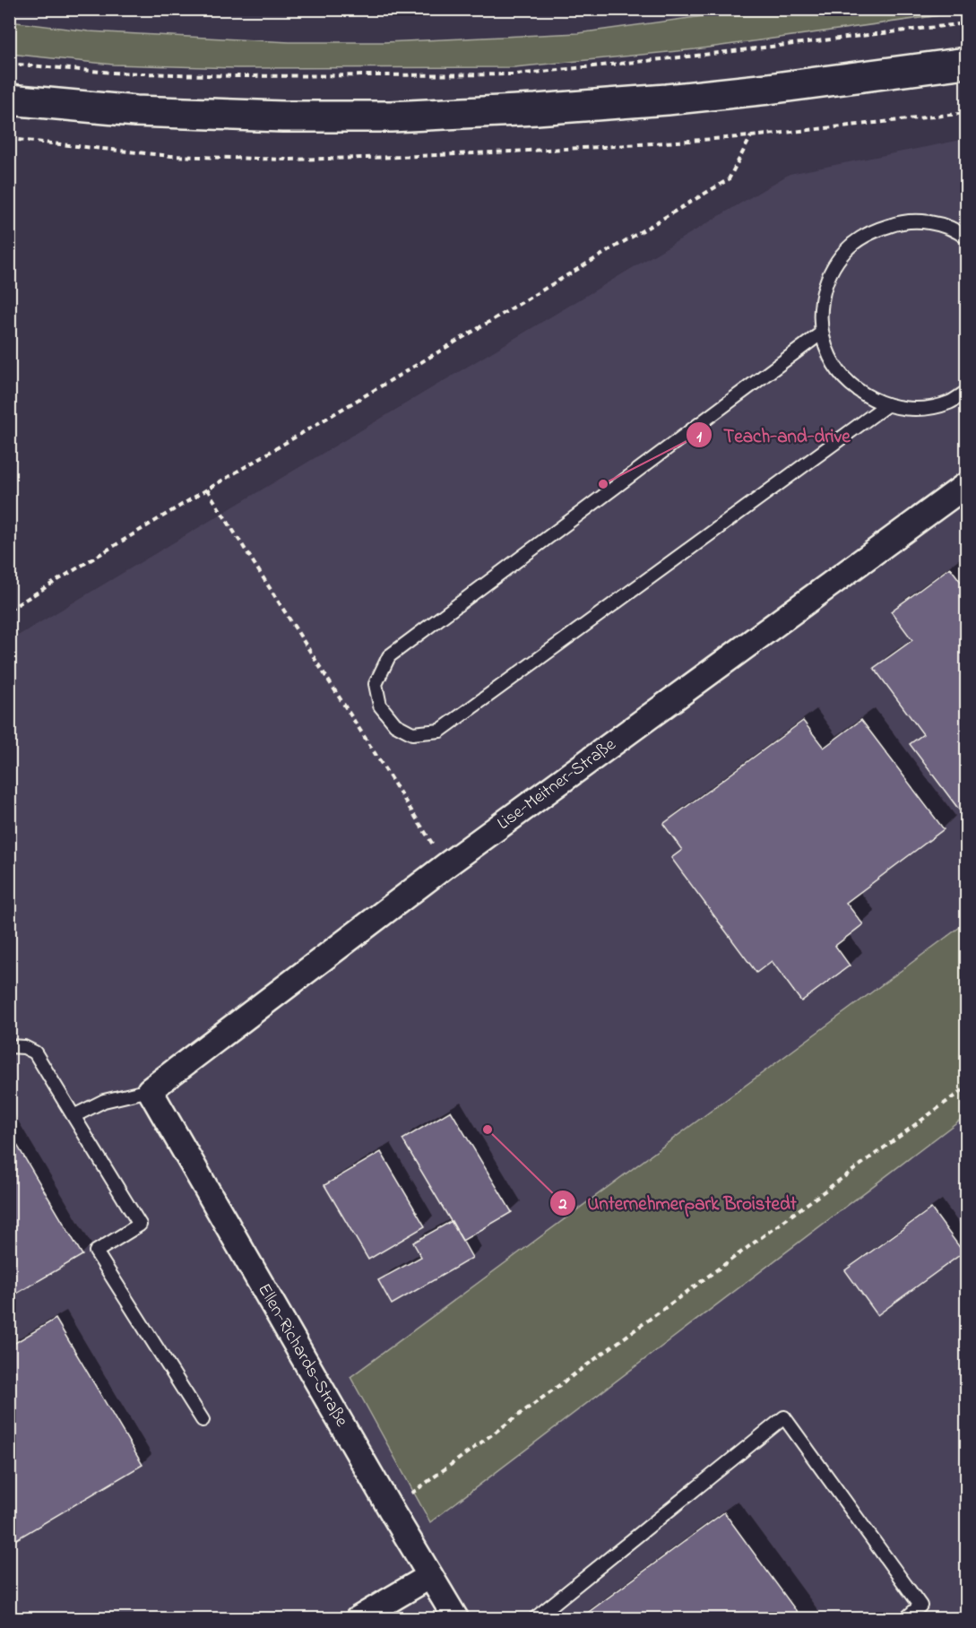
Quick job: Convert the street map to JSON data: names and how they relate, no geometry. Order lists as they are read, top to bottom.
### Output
{
  "streets": {
    "street": ["Lise-Meitner-Straße", "Ellen-Richards-Straße"]
  },
  "crossings": [
    ["Lise-Meitner-Straße", "Ellen-Richards-Straße"]
  ],
  "places": ["Teach-and-drive", "Unternehmerpark Broistedt"]
}
